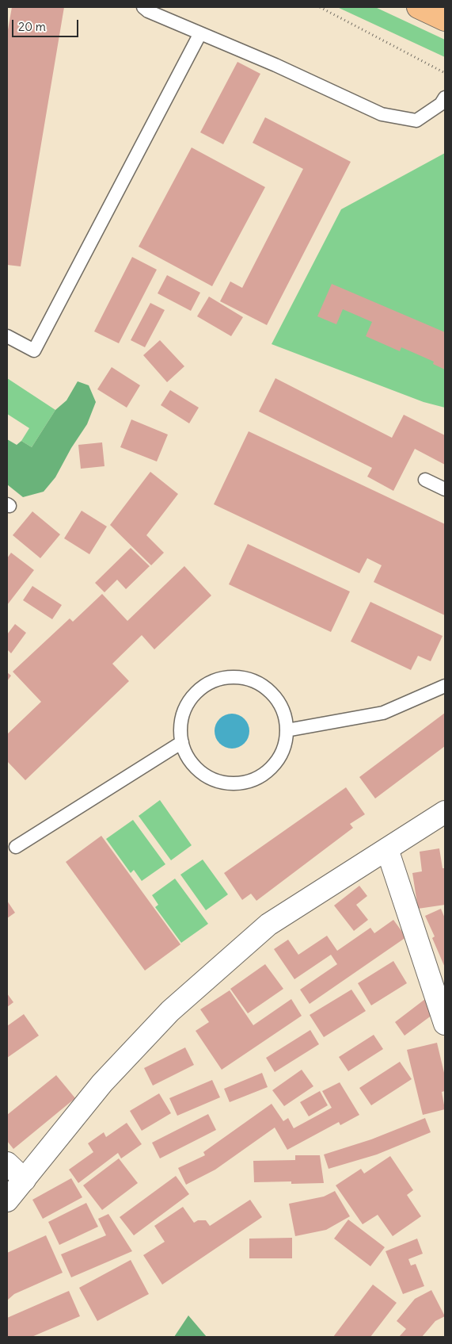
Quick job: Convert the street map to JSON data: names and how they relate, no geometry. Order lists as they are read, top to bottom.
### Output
{
  "scale_bar": "20 m"
}
